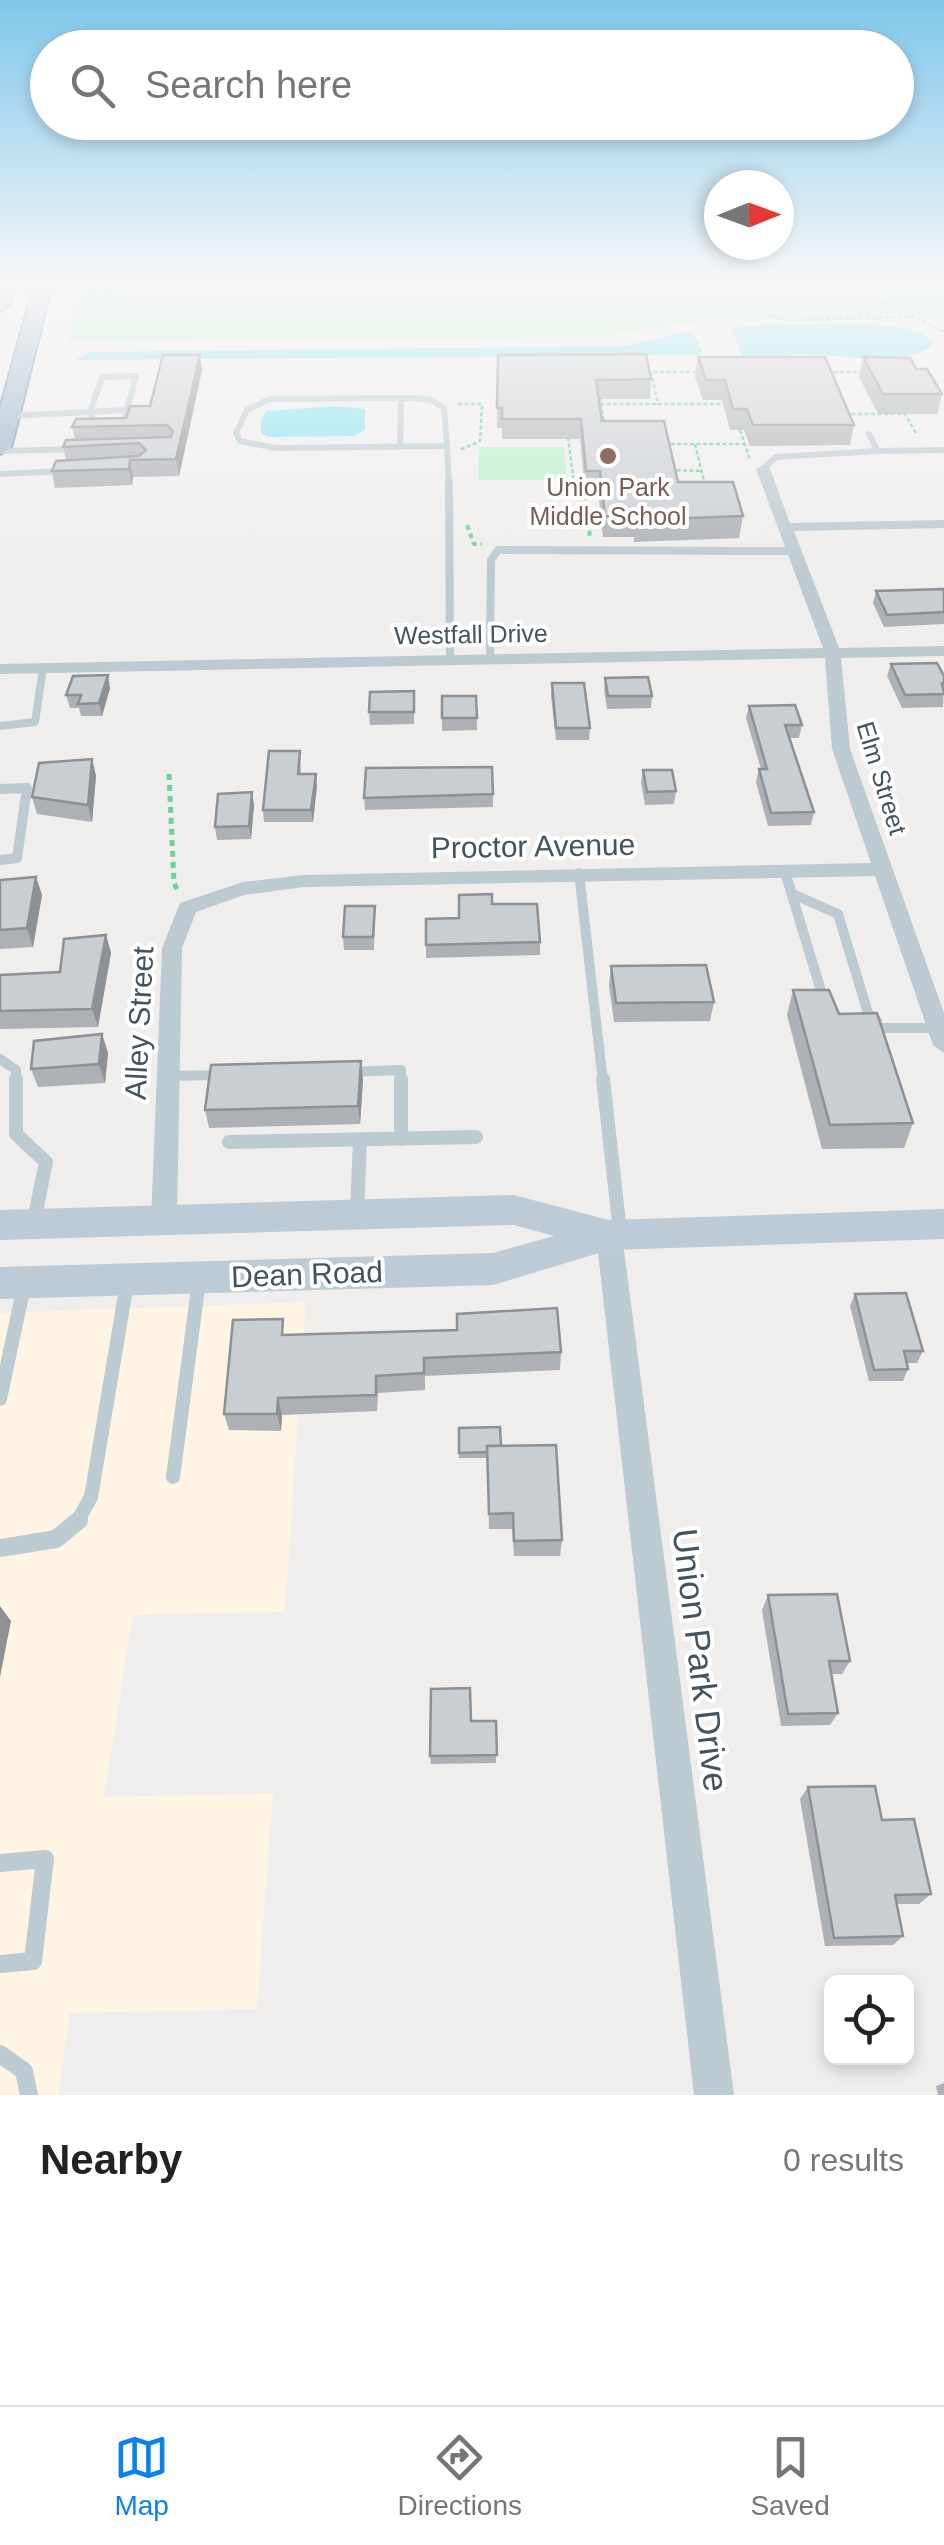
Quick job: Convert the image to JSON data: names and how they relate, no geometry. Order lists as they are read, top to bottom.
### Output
{
  "streets": {
    "main road": ["Dean Road"],
    "street": [
      "Westfall Drive",
      "Elm Street",
      "Proctor Avenue",
      "Alley Street",
      "Union Park Drive"
    ]
  },
  "crossings": [
    ["Westfall Drive", "Elm Street"],
    ["Elm Street", "Proctor Avenue"],
    ["Proctor Avenue", "Alley Street"],
    ["Alley Street", "Dean Road"],
    ["Dean Road", "Union Park Drive"]
  ],
  "places": ["Union Park Middle School"],
  "north": "right",
  "page": {
    "search": "Search here",
    "heading": ["Nearby", "0 results"],
    "nav": ["Map", "Directions", "Saved"]
  }
}
